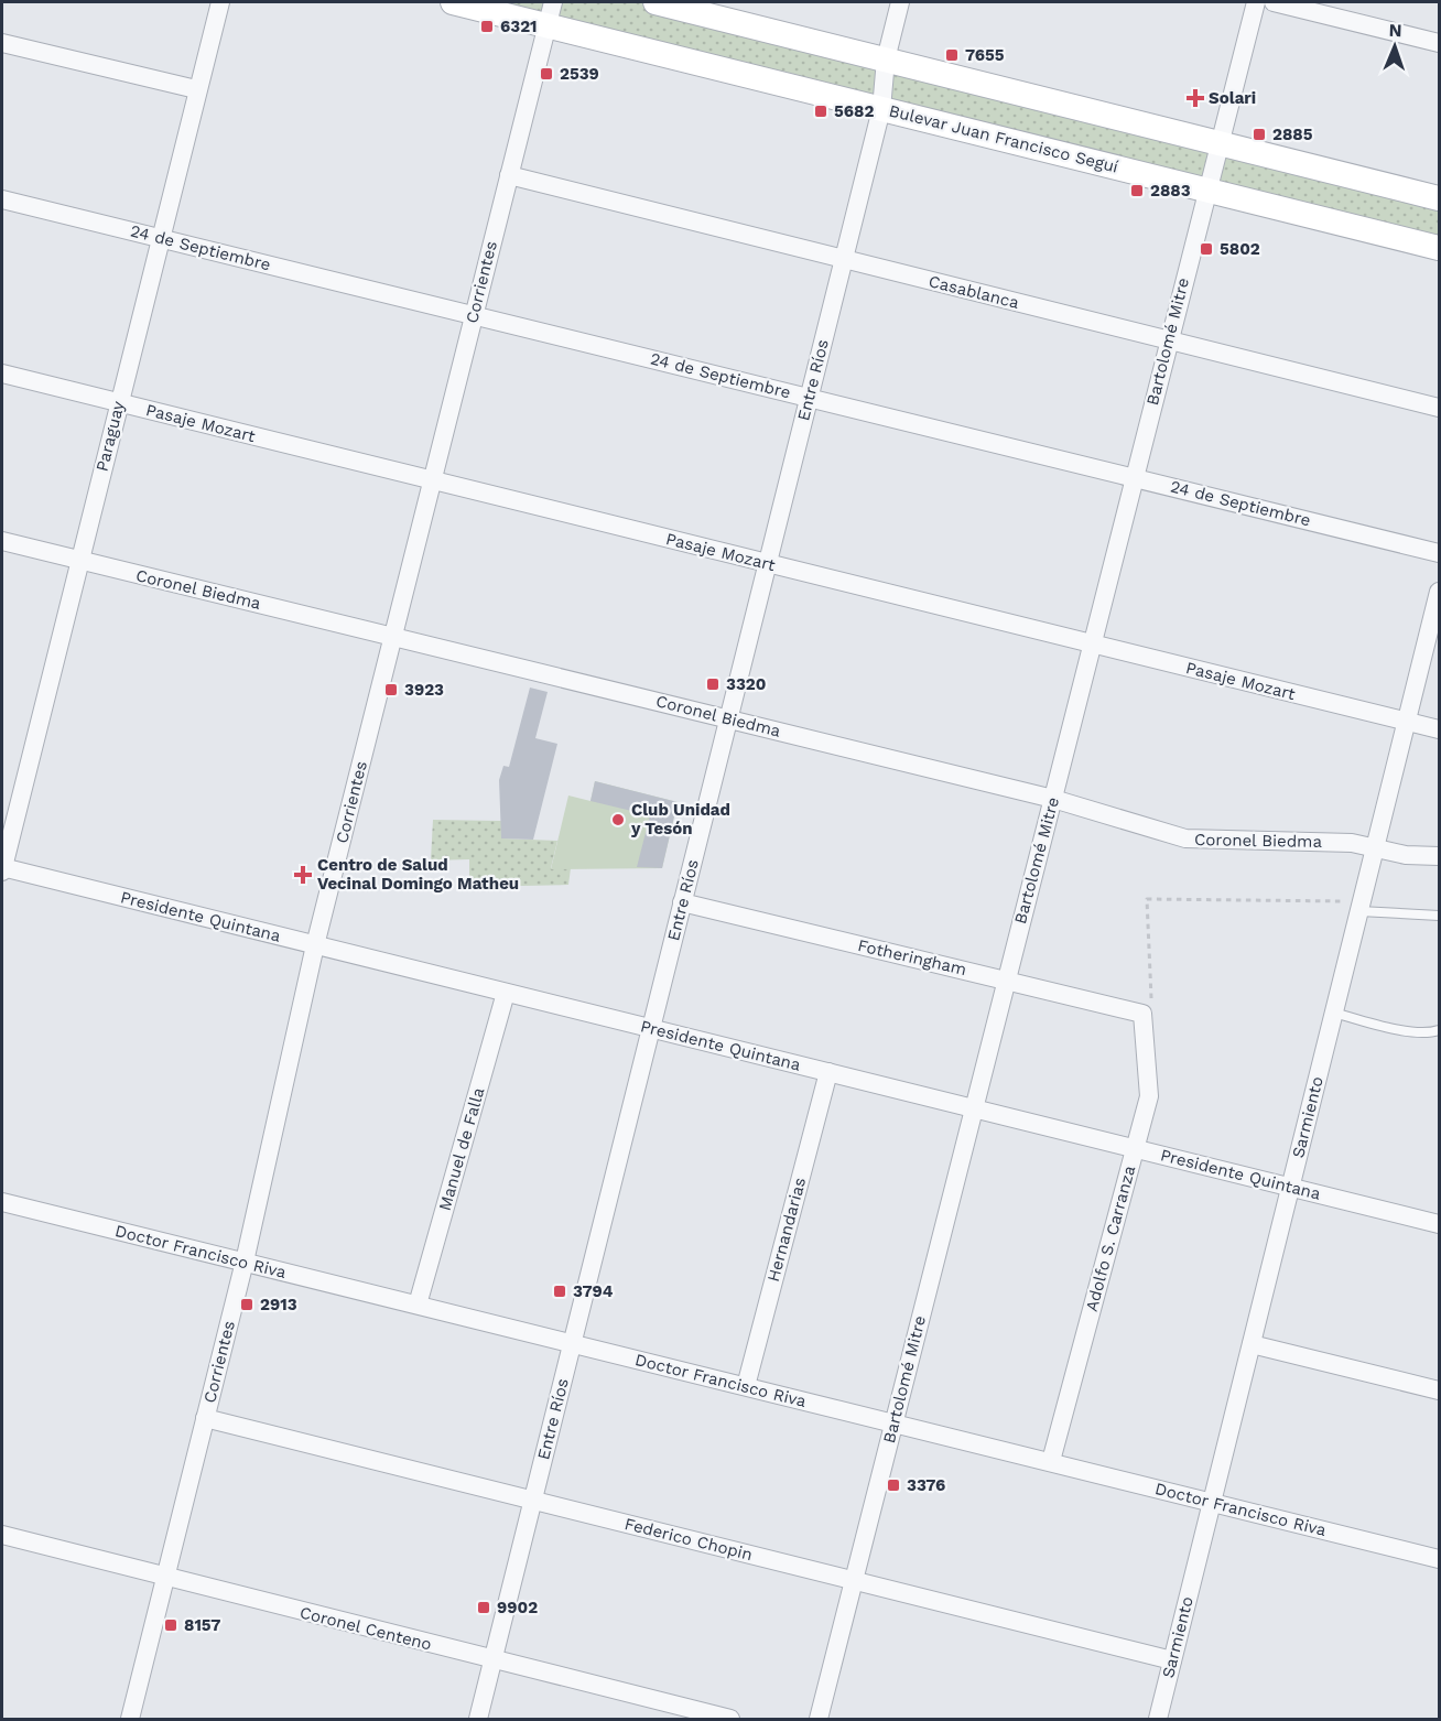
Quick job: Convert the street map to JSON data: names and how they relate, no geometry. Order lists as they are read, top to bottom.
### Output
{
  "streets": {
    "main road": ["Bulevar Juan Francisco Seguí"],
    "street": [
      "24 de Septiembre",
      "Corrientes",
      "Casablanca",
      "Bartolomé Mitre",
      "Entre Ríos",
      "Pasaje Mozart",
      "Paraguay",
      "Coronel Biedma",
      "Presidente Quintana",
      "Fotheringham",
      "Sarmiento",
      "Manuel de Falla",
      "Hernandarias",
      "Adolfo S. Carranza",
      "Doctor Francisco Riva",
      "Federico Chopin",
      "Coronel Centeno"
    ]
  },
  "crossings": [
    ["Bulevar Juan Francisco Seguí", "Corrientes"],
    ["Bulevar Juan Francisco Seguí", "Bartolomé Mitre"],
    ["Bulevar Juan Francisco Seguí", "Entre Ríos"],
    ["24 de Septiembre", "Corrientes"],
    ["24 de Septiembre", "Bartolomé Mitre"],
    ["24 de Septiembre", "Entre Ríos"],
    ["24 de Septiembre", "Paraguay"],
    ["Corrientes", "Casablanca"],
    ["Corrientes", "Pasaje Mozart"],
    ["Corrientes", "Coronel Biedma"],
    ["Corrientes", "Presidente Quintana"],
    ["Corrientes", "Doctor Francisco Riva"],
    ["Corrientes", "Federico Chopin"],
    ["Corrientes", "Coronel Centeno"],
    ["Casablanca", "Bartolomé Mitre"],
    ["Casablanca", "Entre Ríos"],
    ["Bartolomé Mitre", "Pasaje Mozart"],
    ["Bartolomé Mitre", "Coronel Biedma"],
    ["Bartolomé Mitre", "Presidente Quintana"],
    ["Bartolomé Mitre", "Fotheringham"],
    ["Bartolomé Mitre", "Doctor Francisco Riva"],
    ["Bartolomé Mitre", "Federico Chopin"],
    ["Entre Ríos", "Pasaje Mozart"],
    ["Entre Ríos", "Coronel Biedma"],
    ["Entre Ríos", "Presidente Quintana"],
    ["Entre Ríos", "Fotheringham"],
    ["Entre Ríos", "Doctor Francisco Riva"],
    ["Entre Ríos", "Federico Chopin"],
    ["Entre Ríos", "Coronel Centeno"],
    ["Pasaje Mozart", "Paraguay"],
    ["Pasaje Mozart", "Sarmiento"],
    ["Paraguay", "Coronel Biedma"],
    ["Paraguay", "Presidente Quintana"],
    ["Coronel Biedma", "Sarmiento"],
    ["Presidente Quintana", "Sarmiento"],
    ["Presidente Quintana", "Manuel de Falla"],
    ["Presidente Quintana", "Hernandarias"],
    ["Presidente Quintana", "Adolfo S. Carranza"],
    ["Fotheringham", "Adolfo S. Carranza"],
    ["Sarmiento", "Doctor Francisco Riva"],
    ["Sarmiento", "Federico Chopin"],
    ["Manuel de Falla", "Doctor Francisco Riva"],
    ["Hernandarias", "Doctor Francisco Riva"],
    ["Adolfo S. Carranza", "Doctor Francisco Riva"]
  ],
  "places": {
    "transit": [
      "6321",
      "7655",
      "2539",
      "5682",
      "2885",
      "2883",
      "5802",
      "3320",
      "3923",
      "3794",
      "2913",
      "3376",
      "9902",
      "8157"
    ],
    "health": ["Solari", "Centro de Salud Vecinal Domingo Matheu"],
    "other": ["Club Unidad y Tesón"]
  },
  "north": "top"
}
